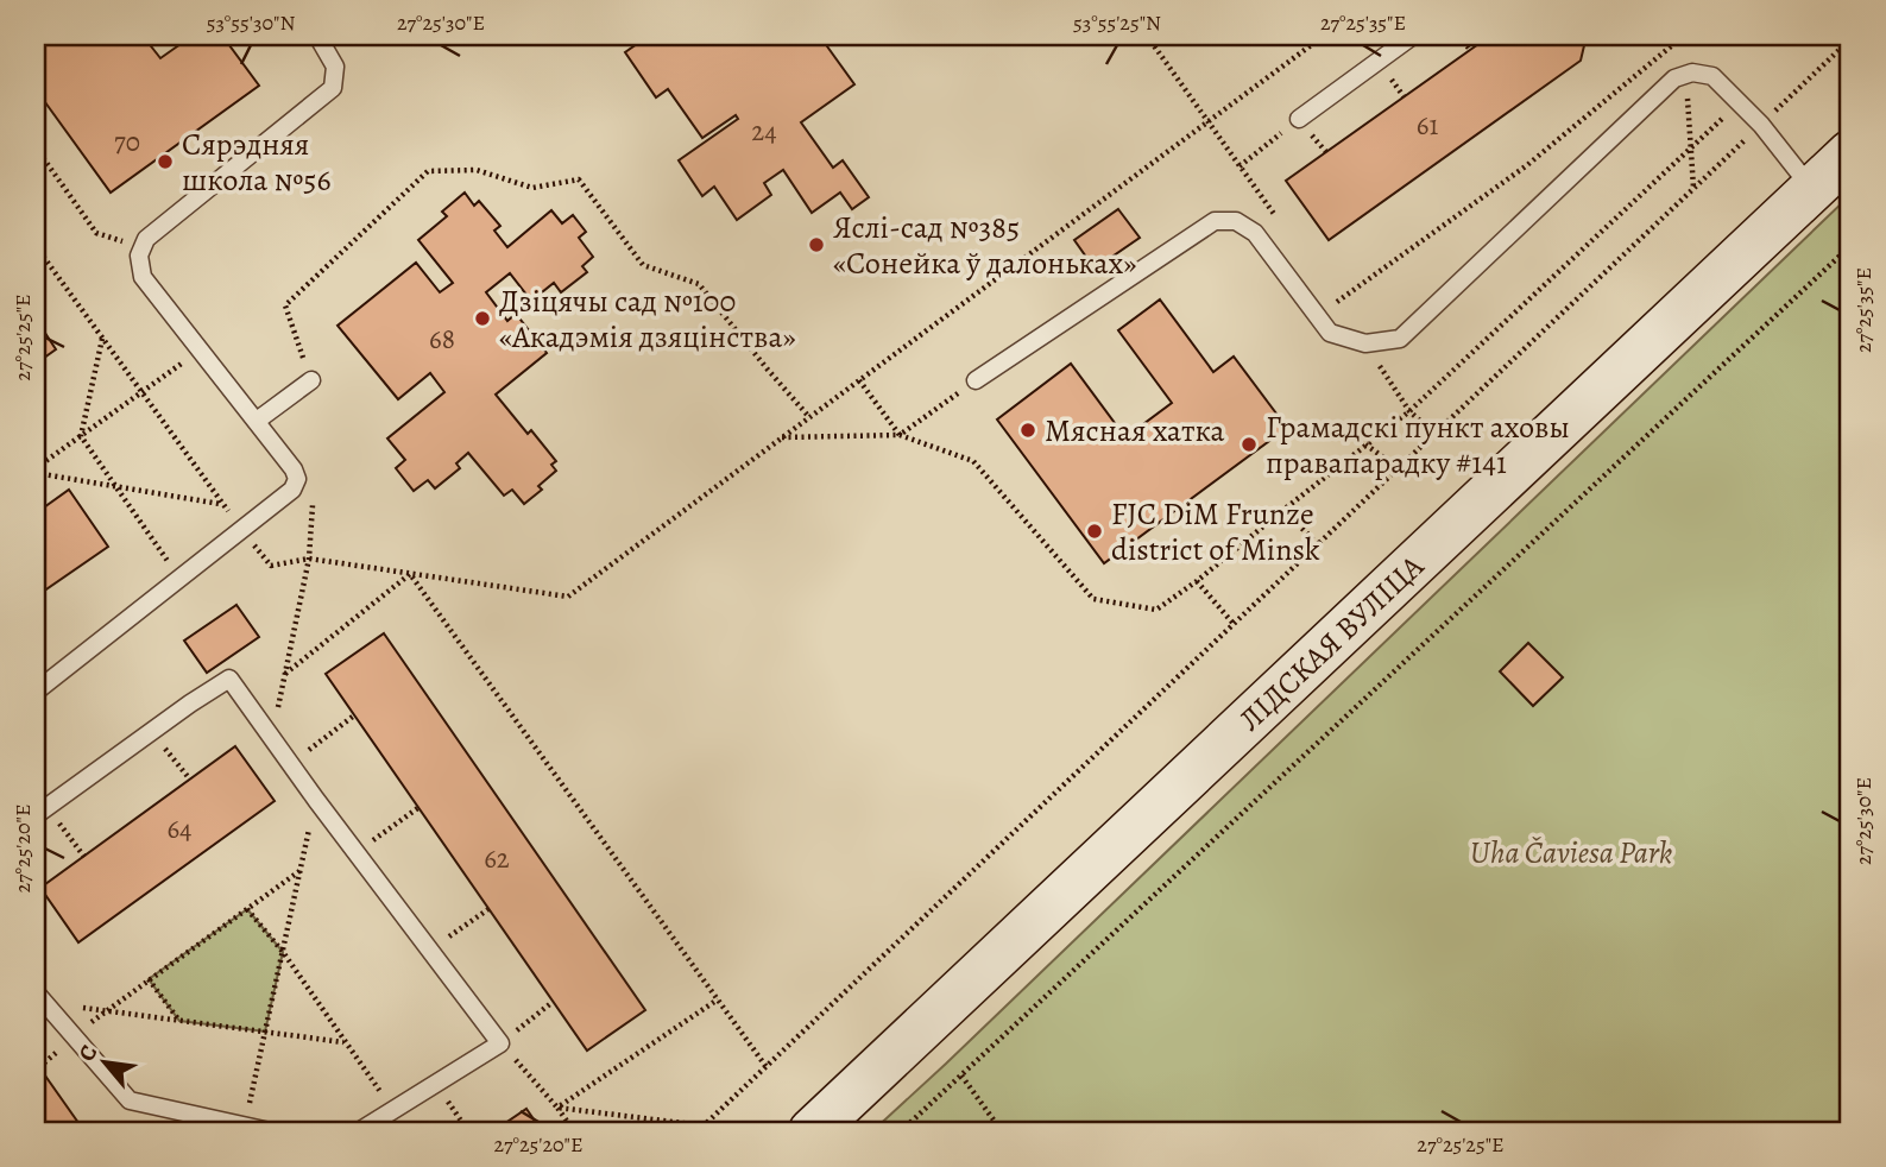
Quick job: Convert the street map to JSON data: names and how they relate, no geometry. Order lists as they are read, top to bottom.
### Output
{
  "streets": {
    "main road": ["ЛІДСКАЯ ВУЛІЦА"]
  },
  "parks": ["Uha Čaviesa Park"],
  "places": [
    "Сярэдняя школа №56",
    "Яслі-сад №385 «Сонейка ў далоньках»",
    "Дзіцячы сад №100 «Акадэмія дзяцінства»",
    "Мясная хатка",
    "Грамадскі пункт аховы правапарадку #141",
    "FJC DiM Frunze district of Minsk"
  ],
  "house_numbers": [
    "61",
    "24",
    "70",
    "68",
    "64",
    "62"
  ],
  "north": "top left",
  "coordinates": [
    "53°55'30\"N",
    "27°25'30\"E",
    "53°55'25\"N",
    "27°25'35\"E",
    "27°25'25\"E",
    "27°25'20\"E"
  ]
}
